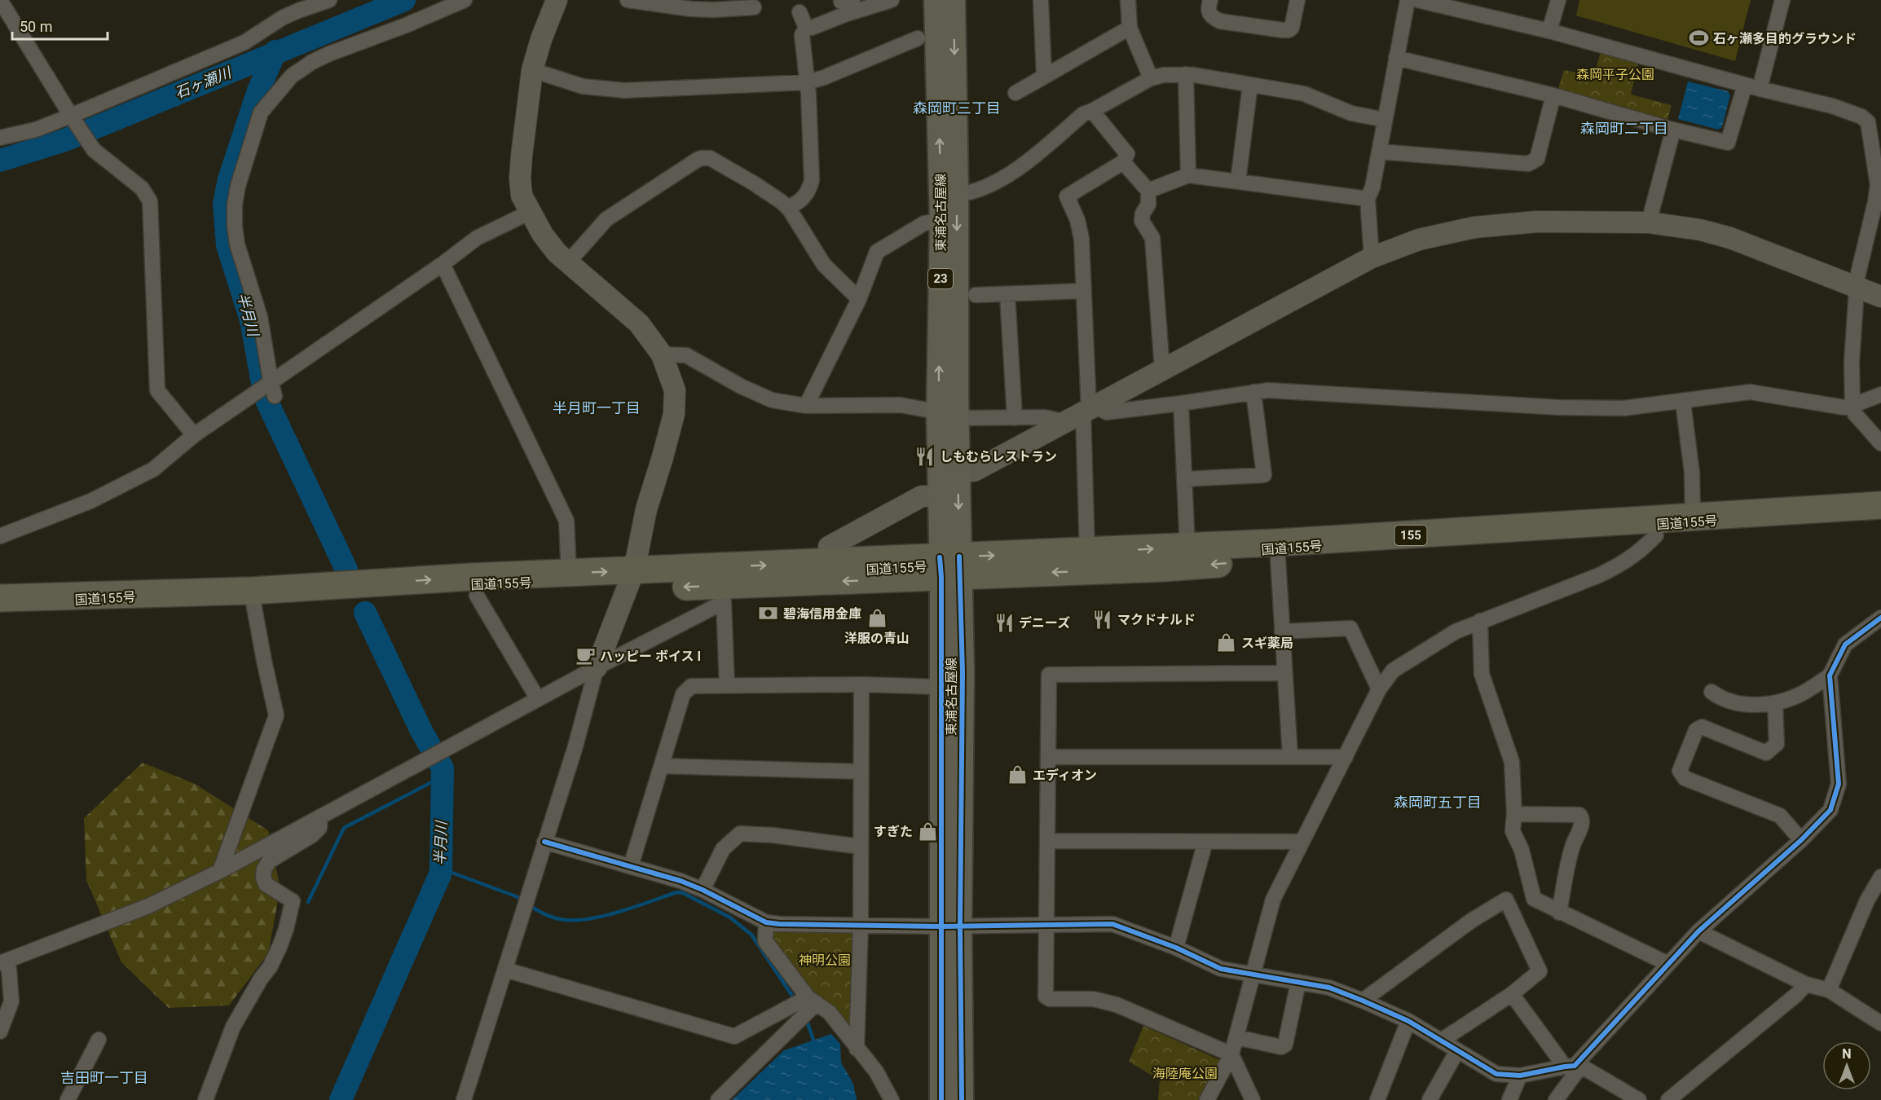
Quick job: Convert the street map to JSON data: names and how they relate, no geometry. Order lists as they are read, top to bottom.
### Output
{
  "streets": {
    "highway": ["国道155号", "155"],
    "main road": ["東浦名古屋線", "23"]
  },
  "crossings": [
    ["東浦名古屋線", "国道155号"]
  ],
  "districts": [
    "森岡町三丁目",
    "森岡町二丁目",
    "半月町一丁目",
    "森岡町五丁目",
    "吉田町一丁目"
  ],
  "water": ["石ヶ瀬川", "半月川"],
  "parks": ["森岡平子公園", "神明公園", "海陸庵公園"],
  "places": {
    "sports": ["石ヶ瀬多目的グラウンド"],
    "restaurant": ["しもむらレストラン", "マクドナルド", "デニーズ"],
    "bank": ["碧海信用金庫"],
    "shop": [
      "洋服の青山",
      "スギ薬局",
      "エディオン",
      "すぎた"
    ],
    "cafe": ["ハッピー ボイス I"]
  },
  "scale_bar": "50 m",
  "north": "top"
}
